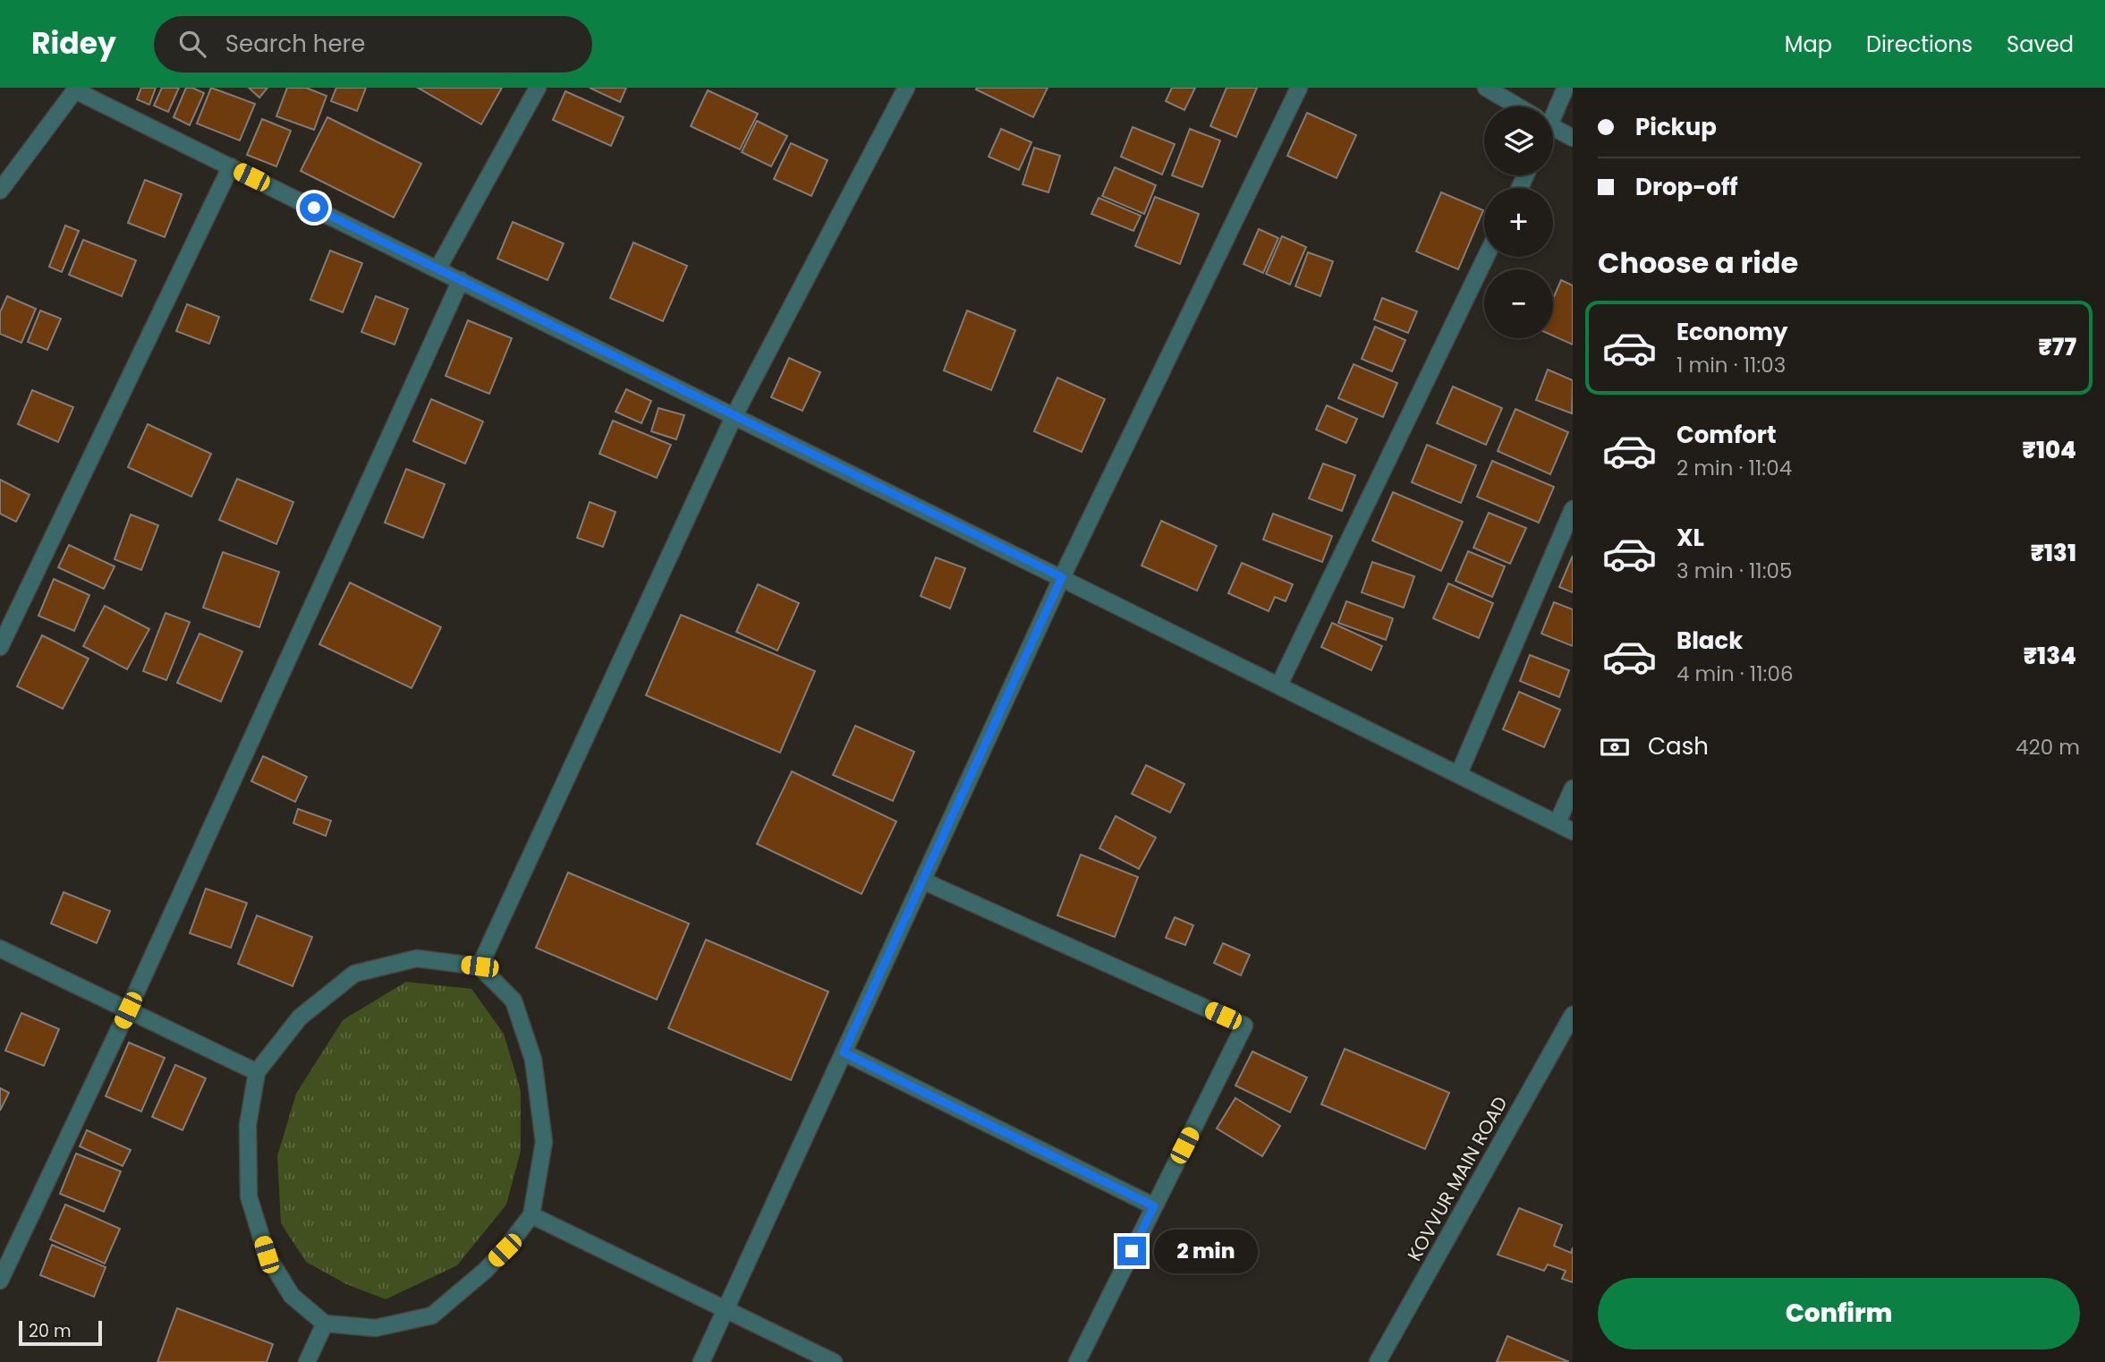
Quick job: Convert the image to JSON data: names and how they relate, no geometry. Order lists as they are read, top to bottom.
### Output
{
  "streets": {
    "street": ["KOVVUR MAIN ROAD"]
  },
  "scale_bar": "20 m",
  "page": {
    "header": "Ridey",
    "search": "Search here",
    "nav": ["Map", "Directions", "Saved"],
    "banner": ["Pickup", "Drop-off"],
    "map_buttons": ["+", "−"],
    "heading": "Choose a ride",
    "list": [
      {
        "name": "Economy",
        "note": "1 min · 11:03",
        "value": "₹77"
      },
      {
        "name": "Comfort",
        "note": "2 min · 11:04",
        "value": "₹104"
      },
      {
        "name": "XL",
        "note": "3 min · 11:05",
        "value": "₹131"
      },
      {
        "name": "Black",
        "note": "4 min · 11:06",
        "value": "₹134"
      }
    ],
    "pay": ["Cash", "420 m"],
    "bubble": "2 min",
    "buttons": "Confirm",
    "scale": "20 m"
  }
}
